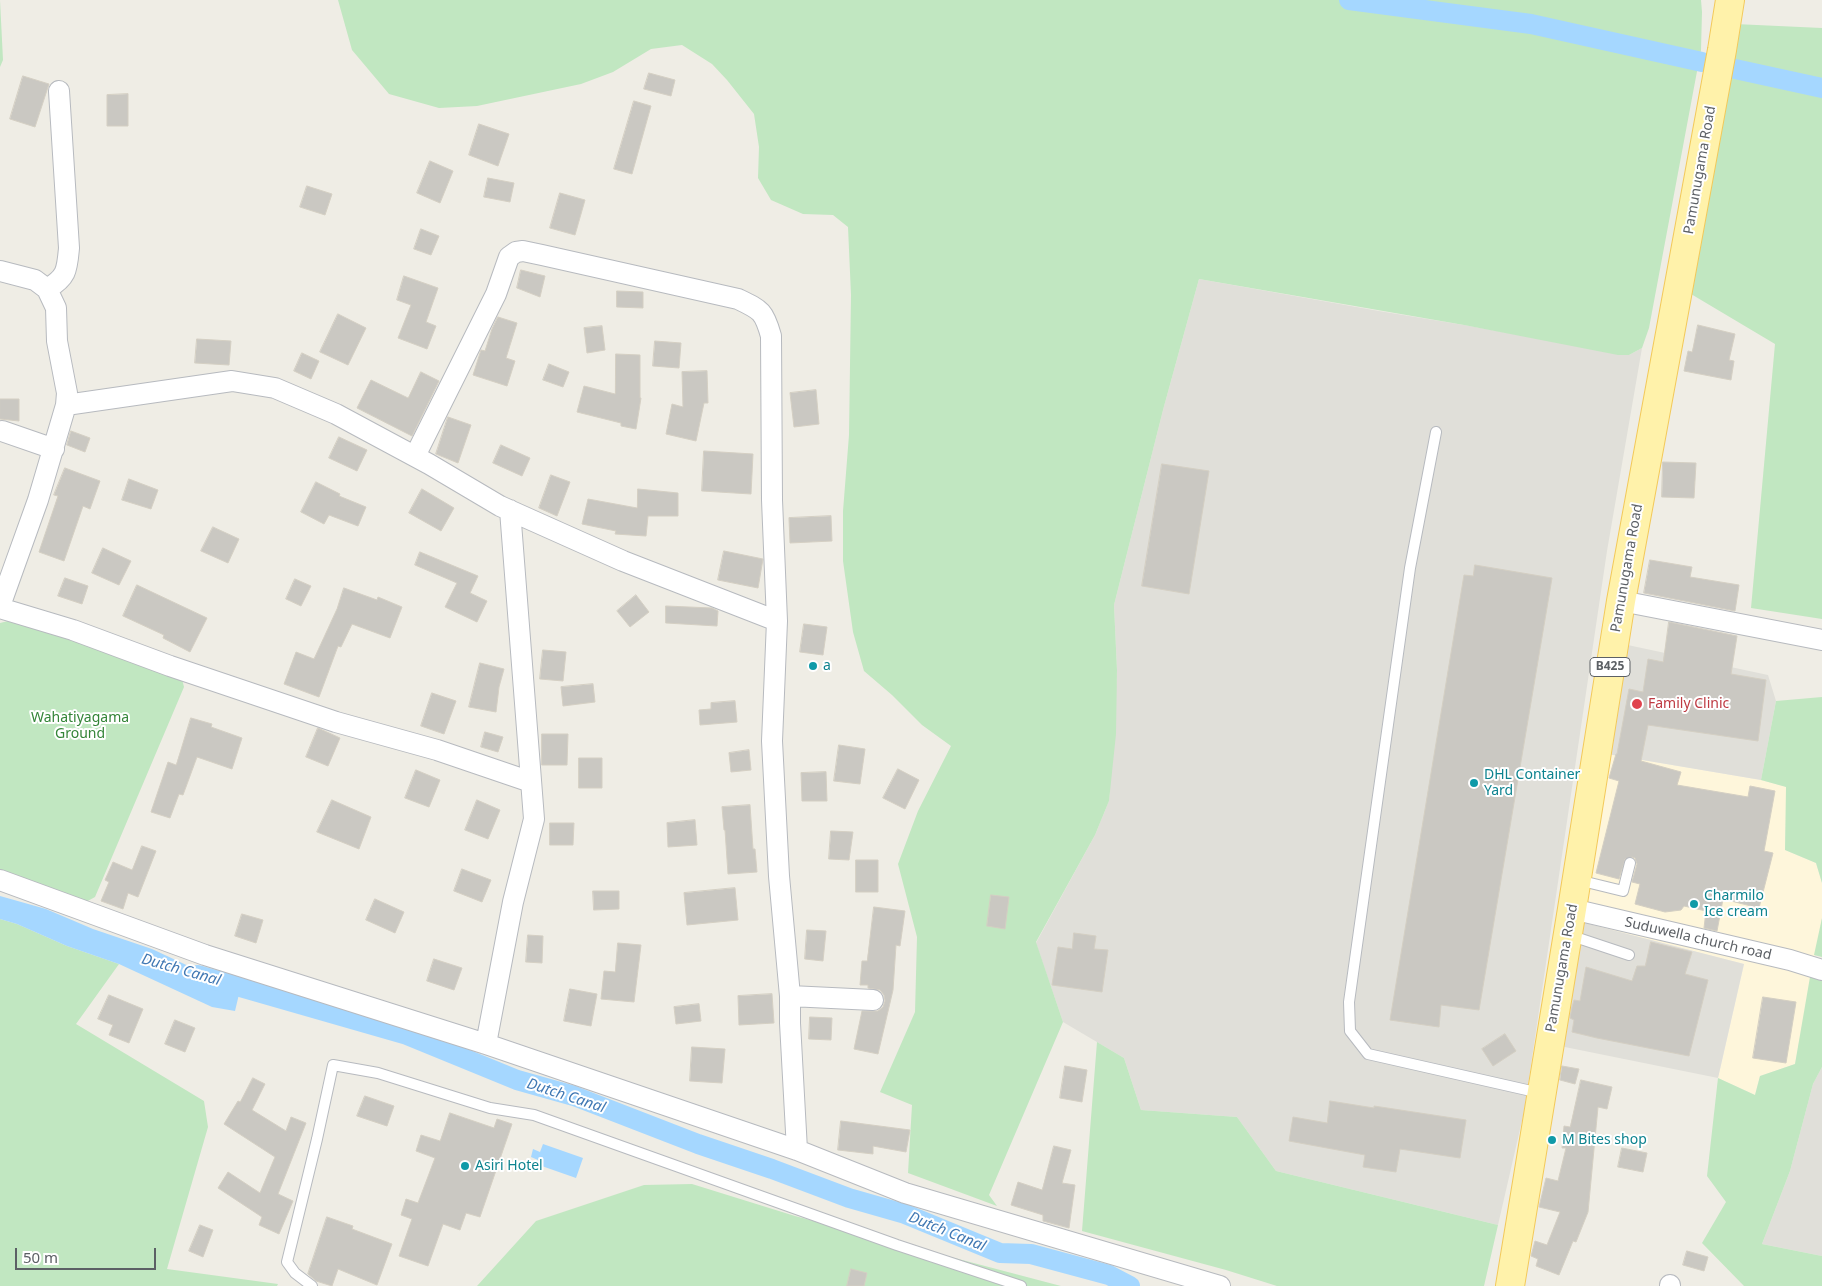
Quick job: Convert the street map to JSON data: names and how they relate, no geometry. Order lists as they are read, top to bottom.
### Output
{
  "streets": {
    "main road": ["Pamunugama Road", "B425"],
    "street": ["Suduwella church road"]
  },
  "crossings": [
    ["Pamunugama Road", "Suduwella church road"]
  ],
  "water": ["Dutch Canal"],
  "parks": ["Wahatiyagama Ground"],
  "places": [
    "a",
    "Family Clinic",
    "DHL Container Yard",
    "Charmilo Ice cream",
    "M Bites shop",
    "Asiri Hotel"
  ],
  "scale_bar": "50 m"
}
